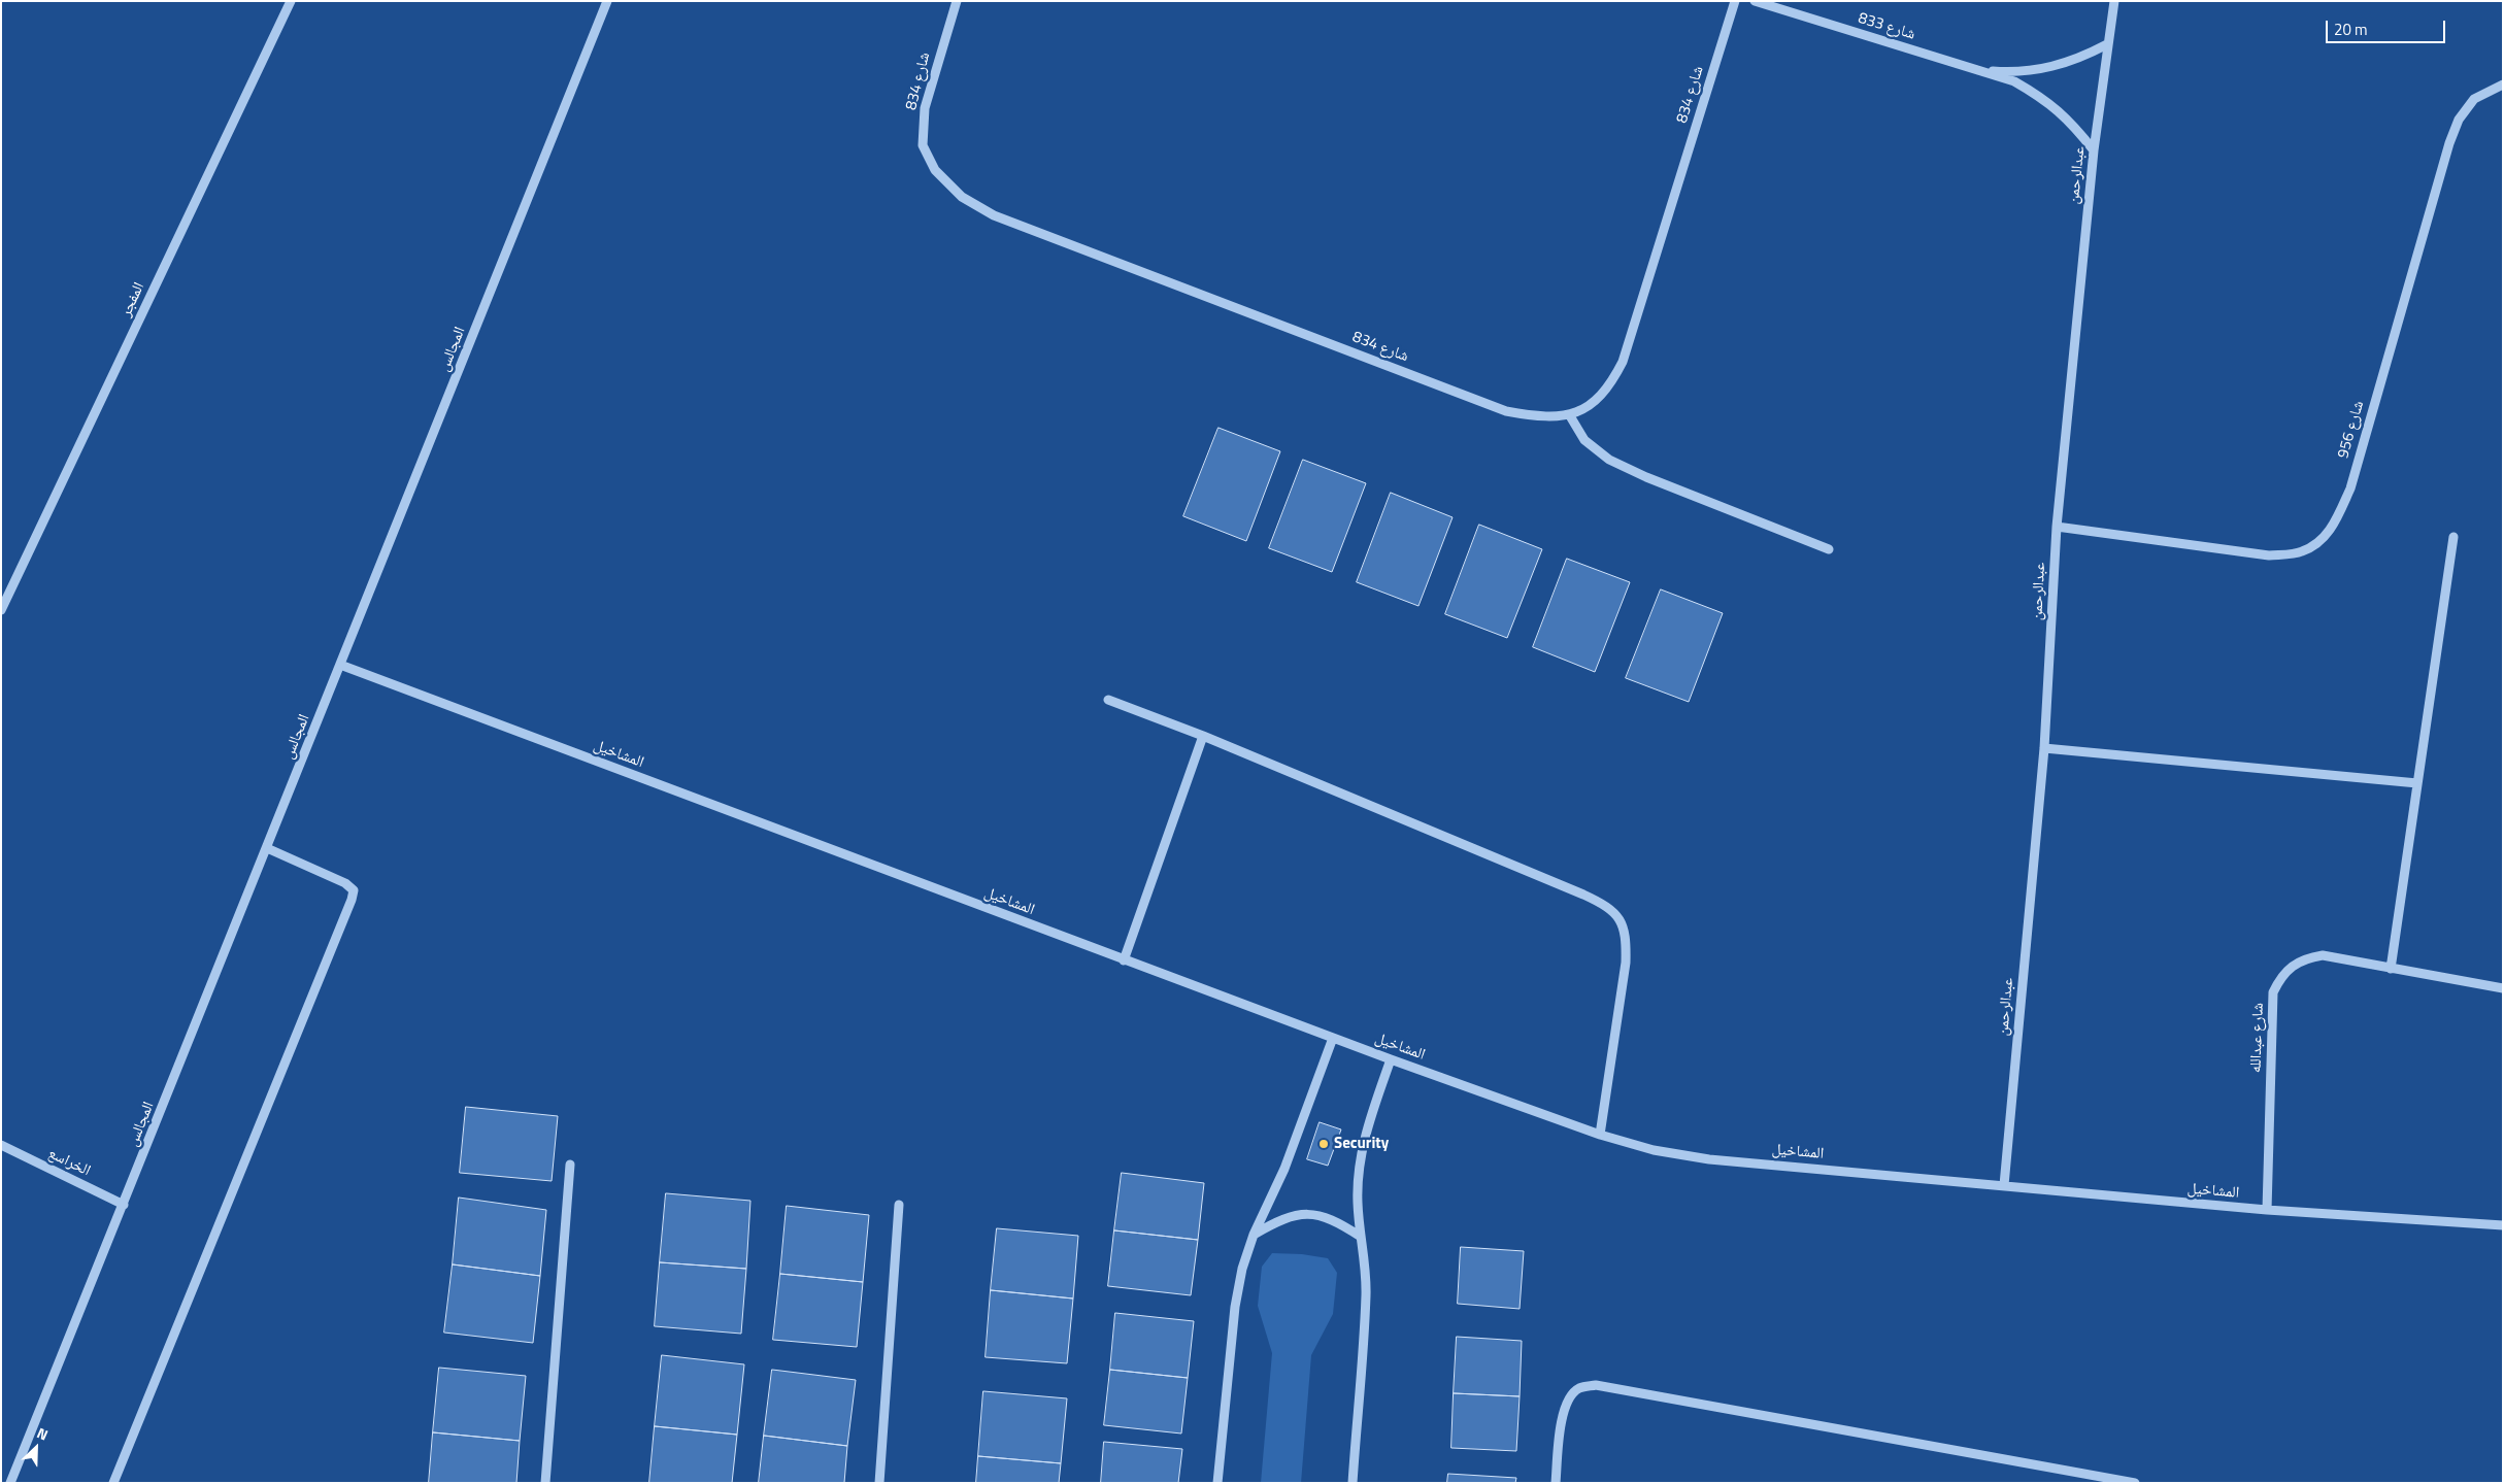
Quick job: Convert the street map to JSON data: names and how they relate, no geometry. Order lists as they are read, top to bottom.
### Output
{
  "streets": {
    "street": [
      "شارع 833",
      "شارع 834",
      "عبدالرحمن",
      "المفجر",
      "المجالس",
      "شارع 956",
      "المشاخيل",
      "شارع عبدالله",
      "الخراسع"
    ]
  },
  "crossings": [
    ["شارع 833", "عبدالرحمن"],
    ["عبدالرحمن", "شارع 956"],
    ["عبدالرحمن", "المشاخيل"],
    ["المجالس", "المشاخيل"],
    ["المجالس", "الخراسع"],
    ["المشاخيل", "شارع عبدالله"]
  ],
  "places": ["Security"],
  "scale_bar": "20 m",
  "north": "top right"
}
